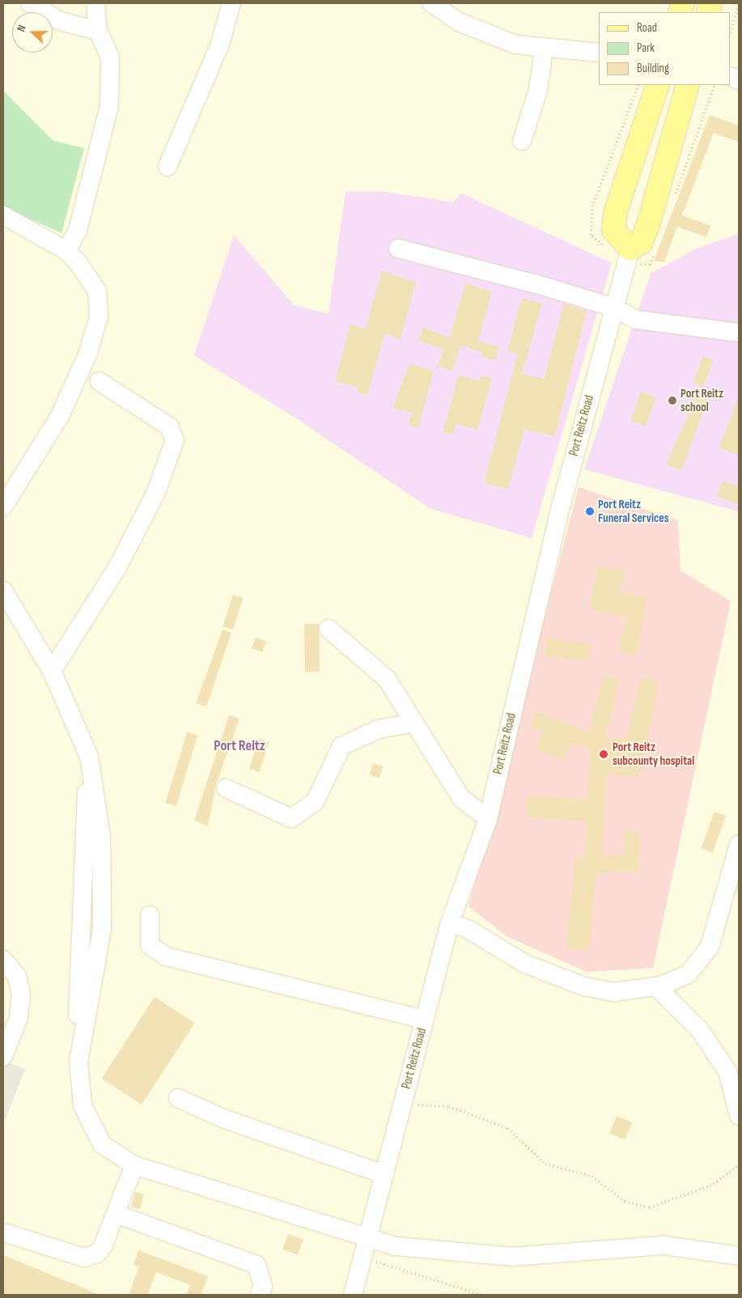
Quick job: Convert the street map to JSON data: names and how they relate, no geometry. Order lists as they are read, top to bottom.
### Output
{
  "streets": {
    "main road": ["Port Reitz Road"]
  },
  "districts": ["Port Reitz"],
  "places": ["Port Reitz school", "Port Reitz Funeral Services", "Port Reitz subcounty hospital"],
  "legend": ["Road", "Park", "Building"],
  "north": "left"
}
